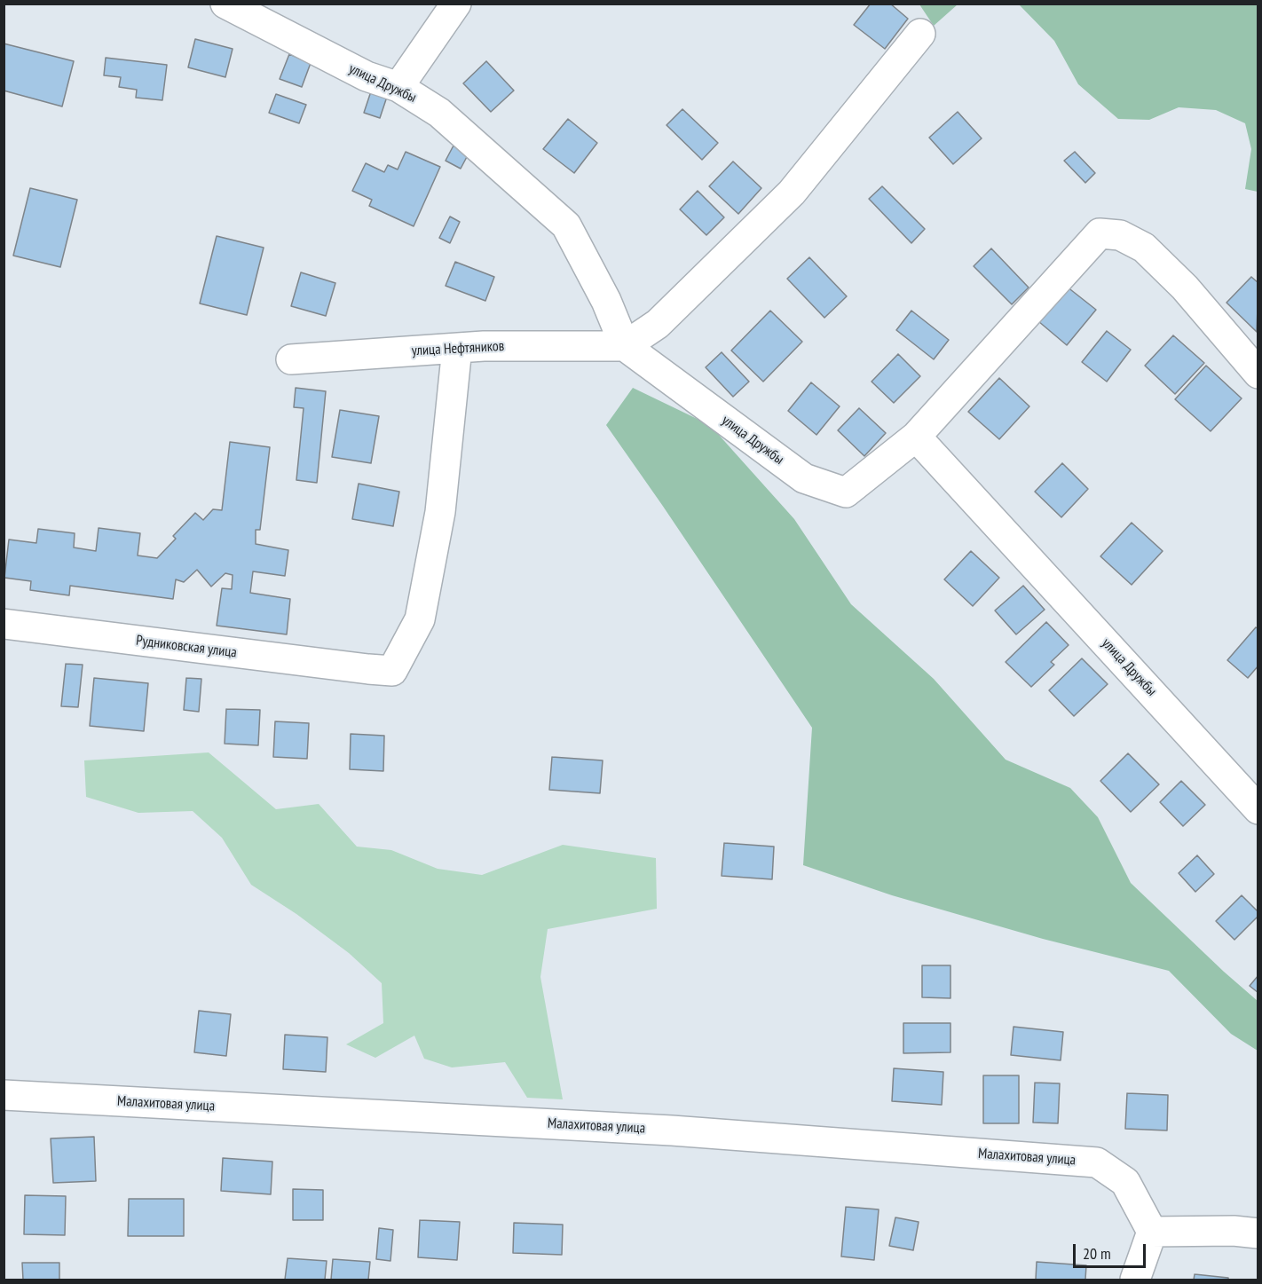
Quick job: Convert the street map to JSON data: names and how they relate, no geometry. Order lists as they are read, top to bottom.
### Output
{
  "streets": {
    "street": [
      "улица Дружбы",
      "улица Нефтяников",
      "Рудниковская улица",
      "Малахитовая улица"
    ]
  },
  "crossings": [
    ["улица Дружбы", "улица Нефтяников"],
    ["улица Нефтяников", "Рудниковская улица"]
  ],
  "scale_bar": "20 m"
}
